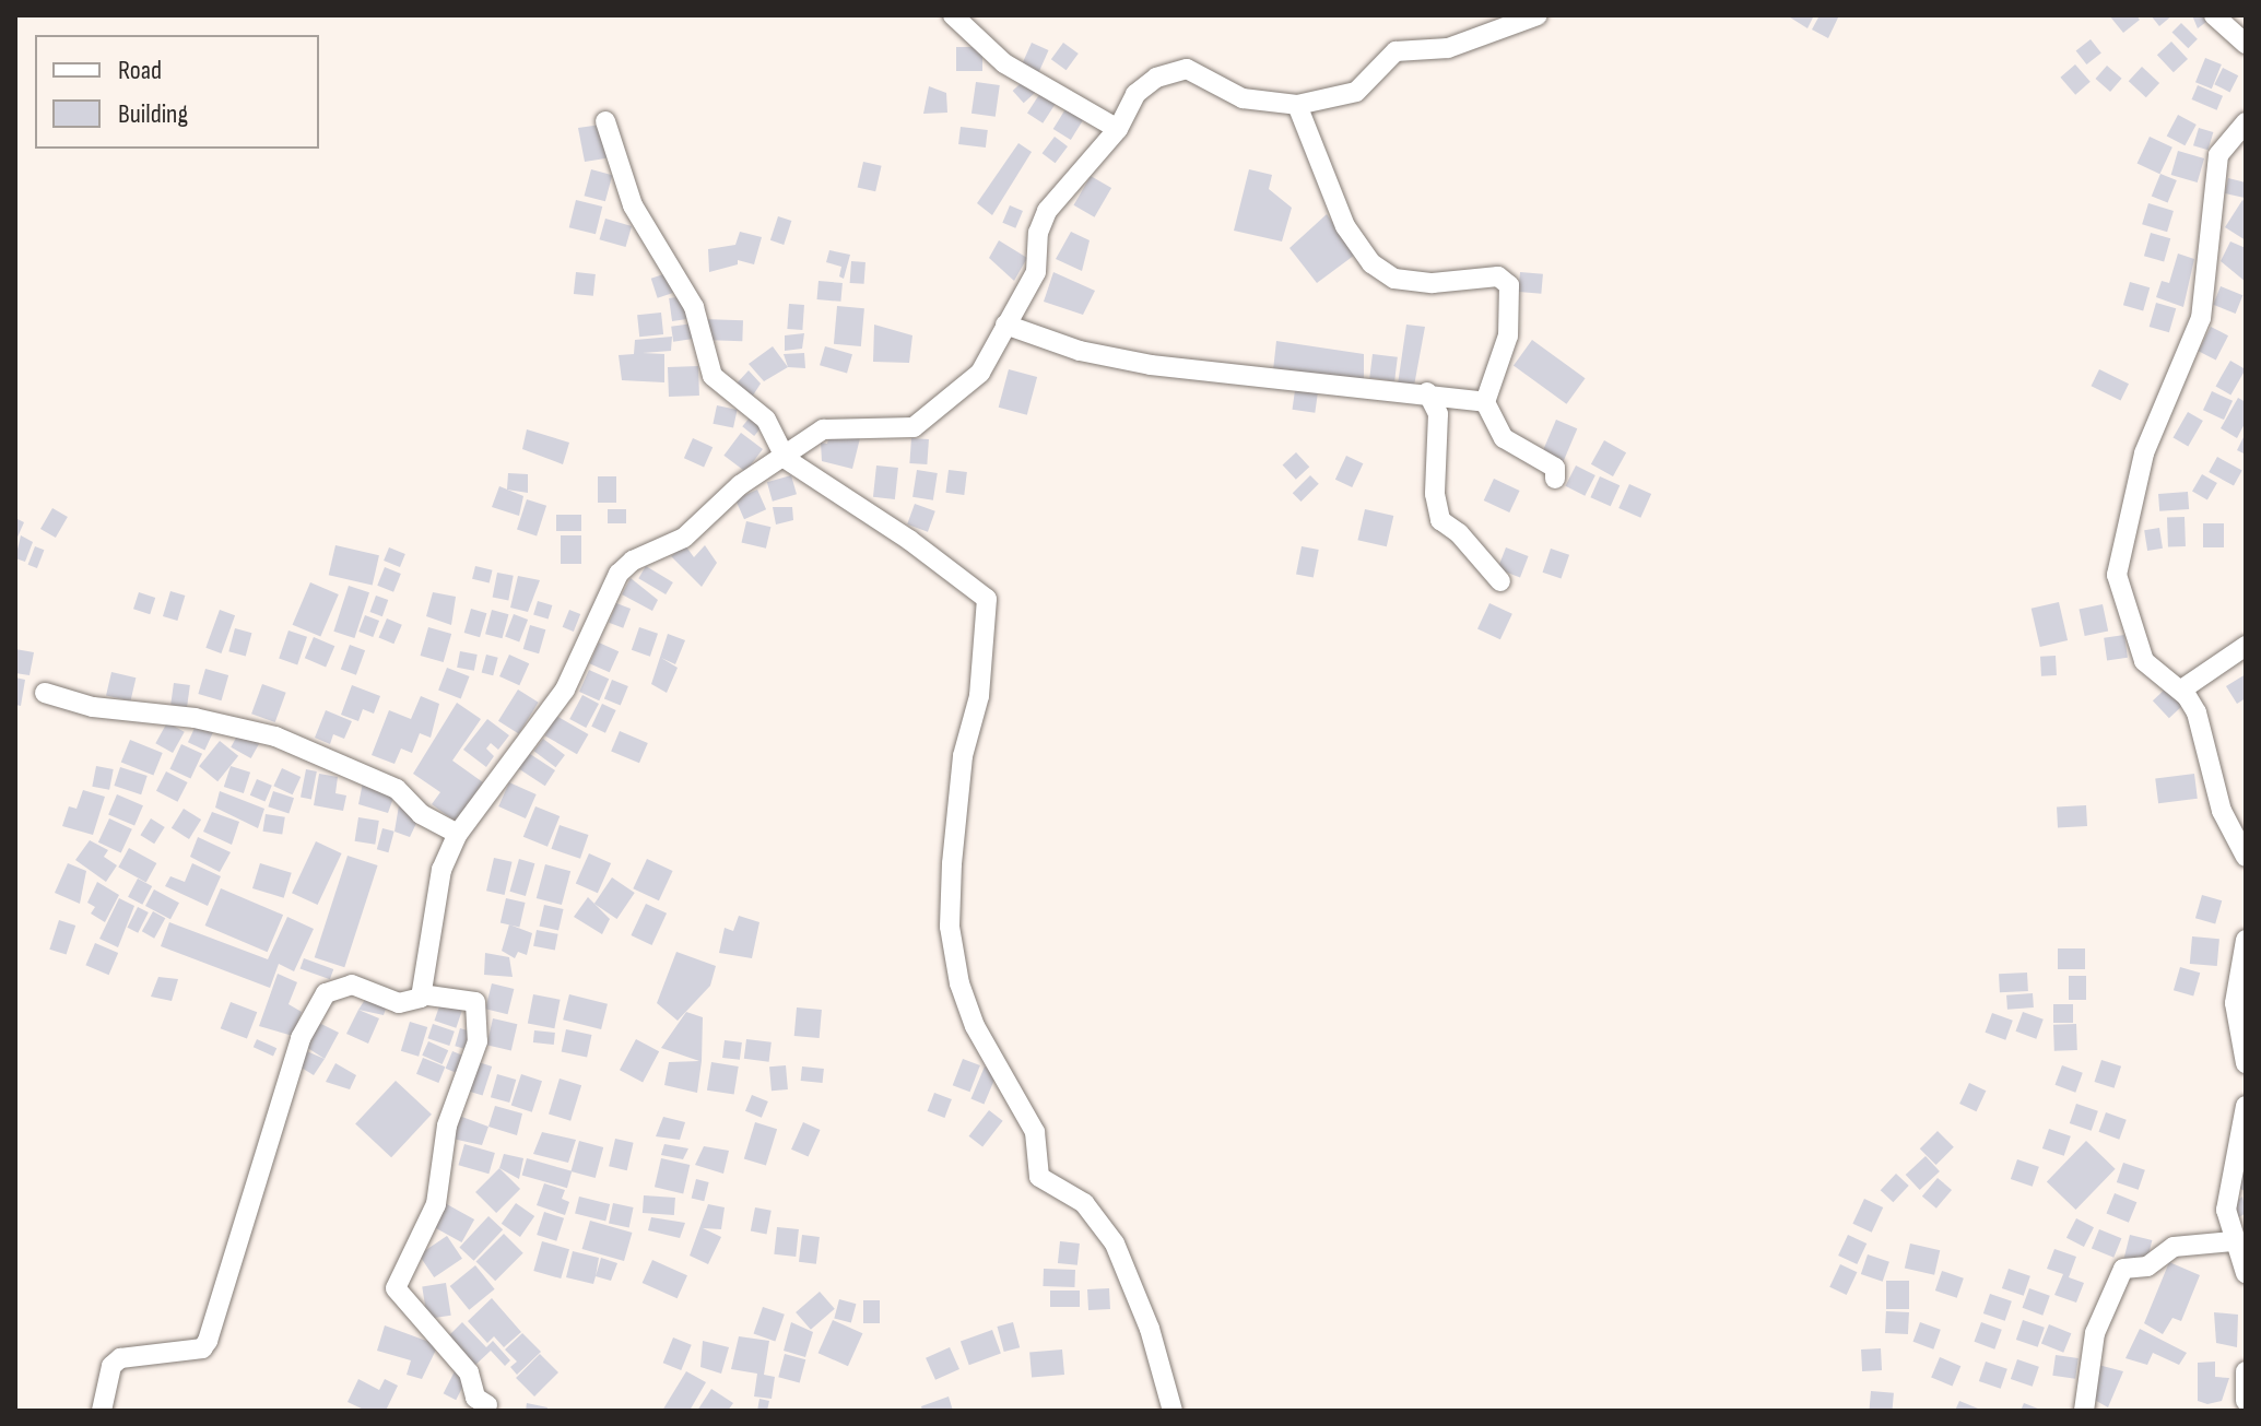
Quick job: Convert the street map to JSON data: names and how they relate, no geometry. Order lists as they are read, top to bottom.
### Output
{
  "legend": ["Road", "Building"]
}
